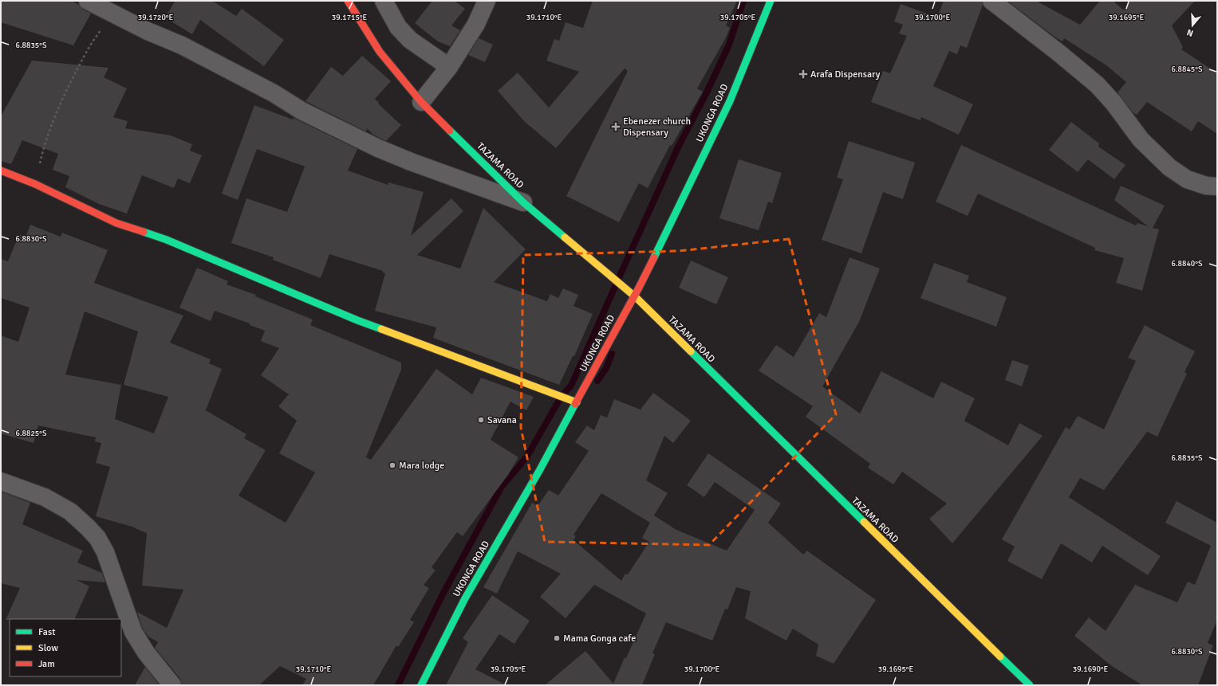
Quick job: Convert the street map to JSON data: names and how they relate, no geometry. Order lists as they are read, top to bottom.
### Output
{
  "streets": {
    "street": ["UKONGA ROAD", "TAZAMA ROAD"]
  },
  "crossings": [
    ["UKONGA ROAD", "TAZAMA ROAD"]
  ],
  "places": {
    "health": ["Arafa Dispensary", "Ebenezer church Dispensary"],
    "other": ["Savana", "Mara lodge", "Mama Gonga cafe"]
  },
  "legend": ["Fast", "Slow", "Jam"],
  "north": "bottom",
  "coordinates": [
    "39.1715°E",
    "39.1710°E",
    "39.1705°E",
    "39.1700°E",
    "39.1695°E",
    "39.1720°E",
    "6.8835°S",
    "6.8845°S",
    "6.8830°S",
    "6.8840°S",
    "6.8825°S",
    "39.1690°E"
  ]
}
